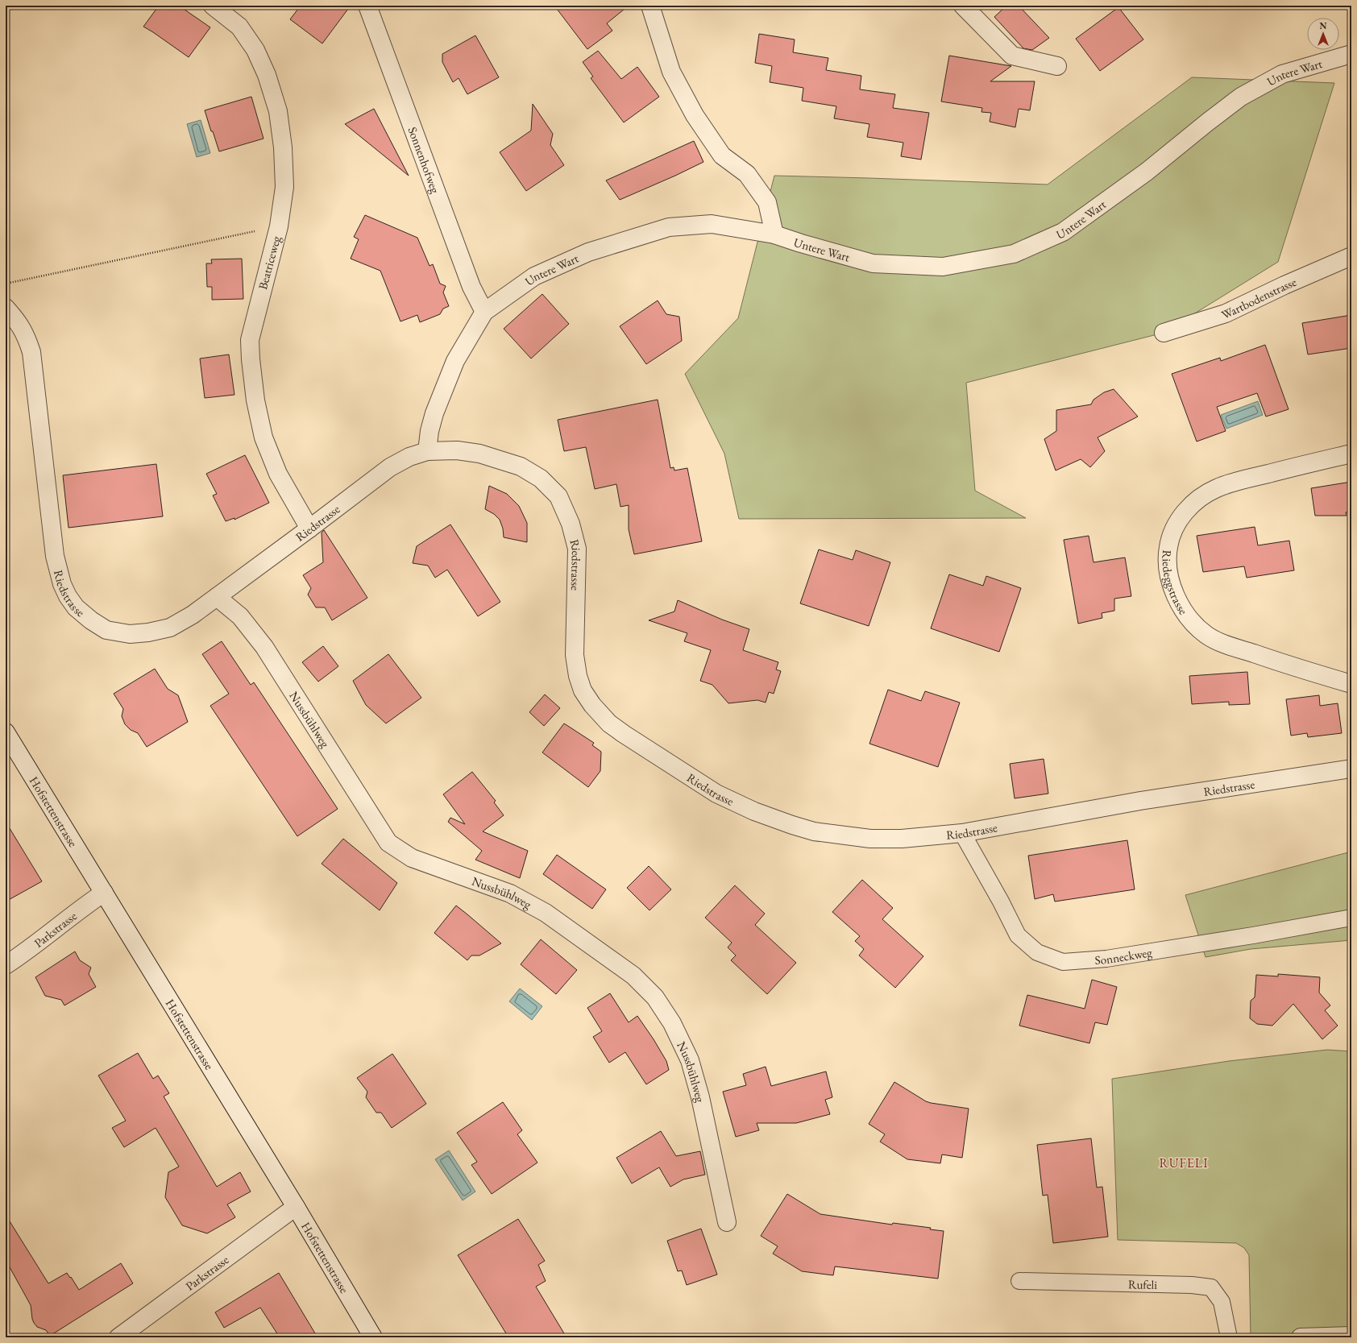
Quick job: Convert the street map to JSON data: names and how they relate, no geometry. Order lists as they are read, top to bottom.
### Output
{
  "streets": {
    "street": [
      "Untere Wart",
      "Sonnenhofweg",
      "Beatriceweg",
      "Wartbodenstrasse",
      "Riedstrasse",
      "Riedeggstrasse",
      "Nussbühlweg",
      "Hofstettenstrasse",
      "Parkstrasse"
    ],
    "lane": ["Sonneckweg", "Rufeli"]
  },
  "crossings": [
    ["Untere Wart", "Sonnenhofweg"],
    ["Untere Wart", "Riedstrasse"],
    ["Beatriceweg", "Riedstrasse"],
    ["Riedstrasse", "Nussbühlweg"],
    ["Riedstrasse", "Sonneckweg"],
    ["Hofstettenstrasse", "Parkstrasse"]
  ],
  "districts": ["RUFELI"],
  "north": "top"
}
